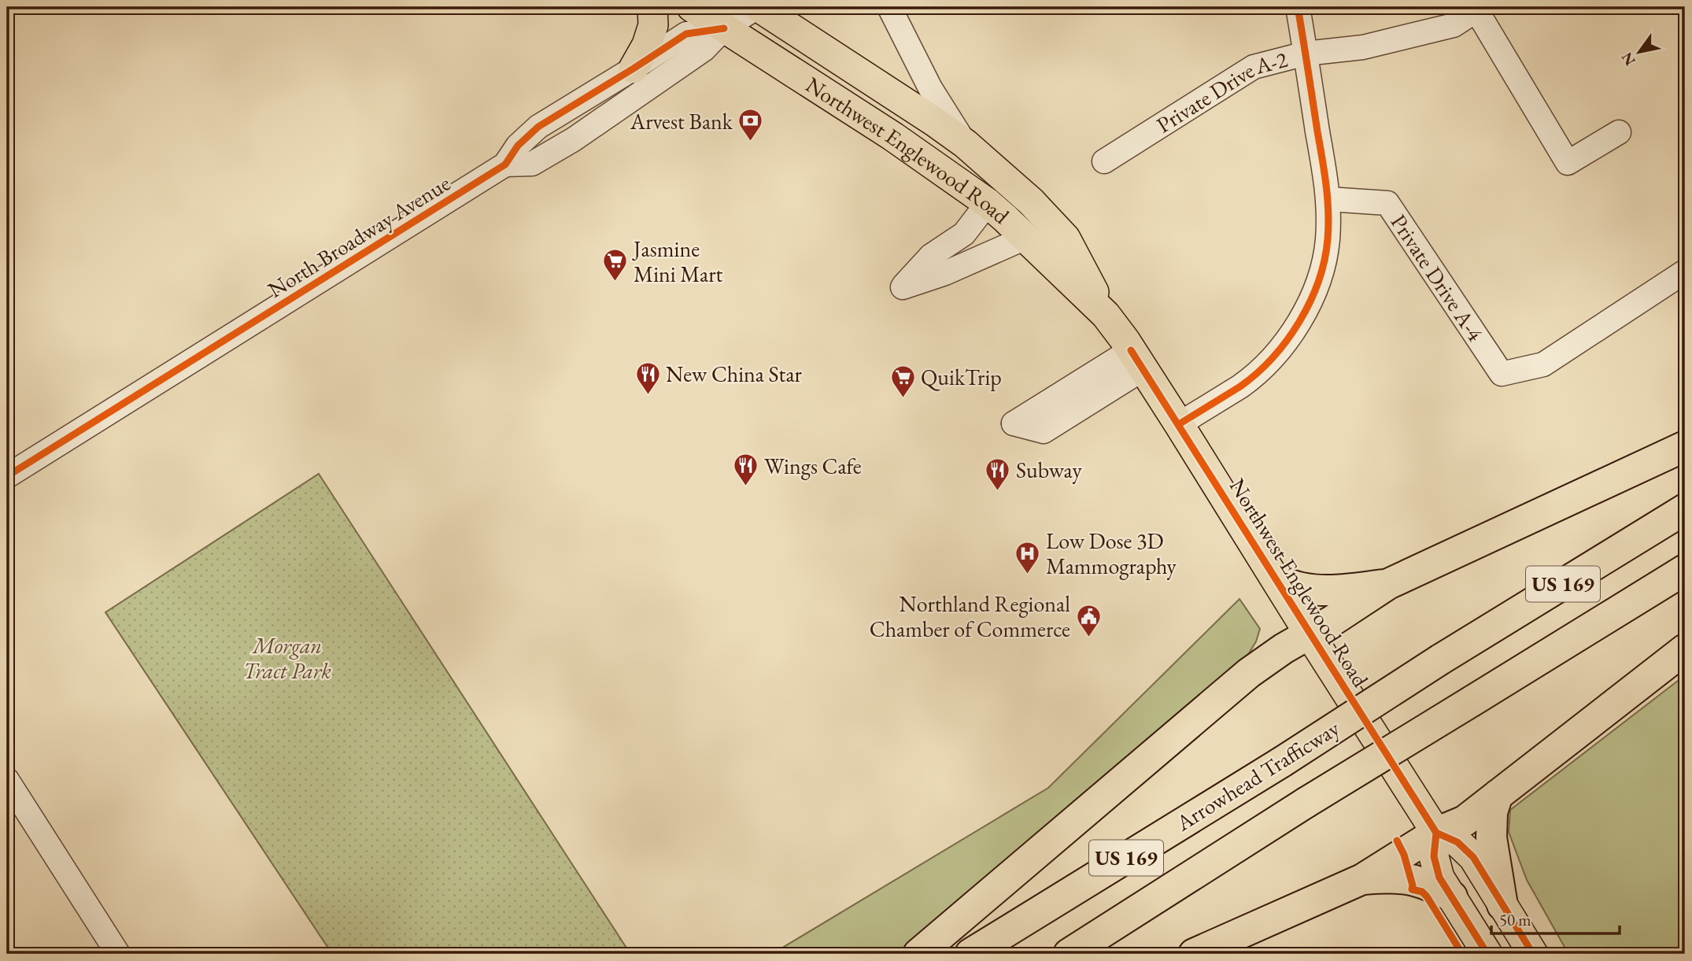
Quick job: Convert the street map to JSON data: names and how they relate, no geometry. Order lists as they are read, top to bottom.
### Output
{
  "streets": {
    "highway": ["US 169", "Arrowhead Trafficway"],
    "main road": ["Northwest Englewood Road"],
    "street": ["Private Drive A-2", "North Broadway Avenue", "Private Drive A-4"]
  },
  "crossings": [
    ["Northwest Englewood Road", "North Broadway Avenue"]
  ],
  "parks": ["Morgan Tract Park"],
  "places": {
    "bank": ["Arvest Bank"],
    "supermarket": ["Jasmine Mini Mart", "QuikTrip"],
    "restaurant": ["New China Star", "Wings Cafe", "Subway"],
    "hospital": ["Low Dose 3D Mammography"],
    "public building": ["Northland Regional Chamber of Commerce"]
  },
  "scale_bar": "50 m",
  "north": "bottom left"
}
